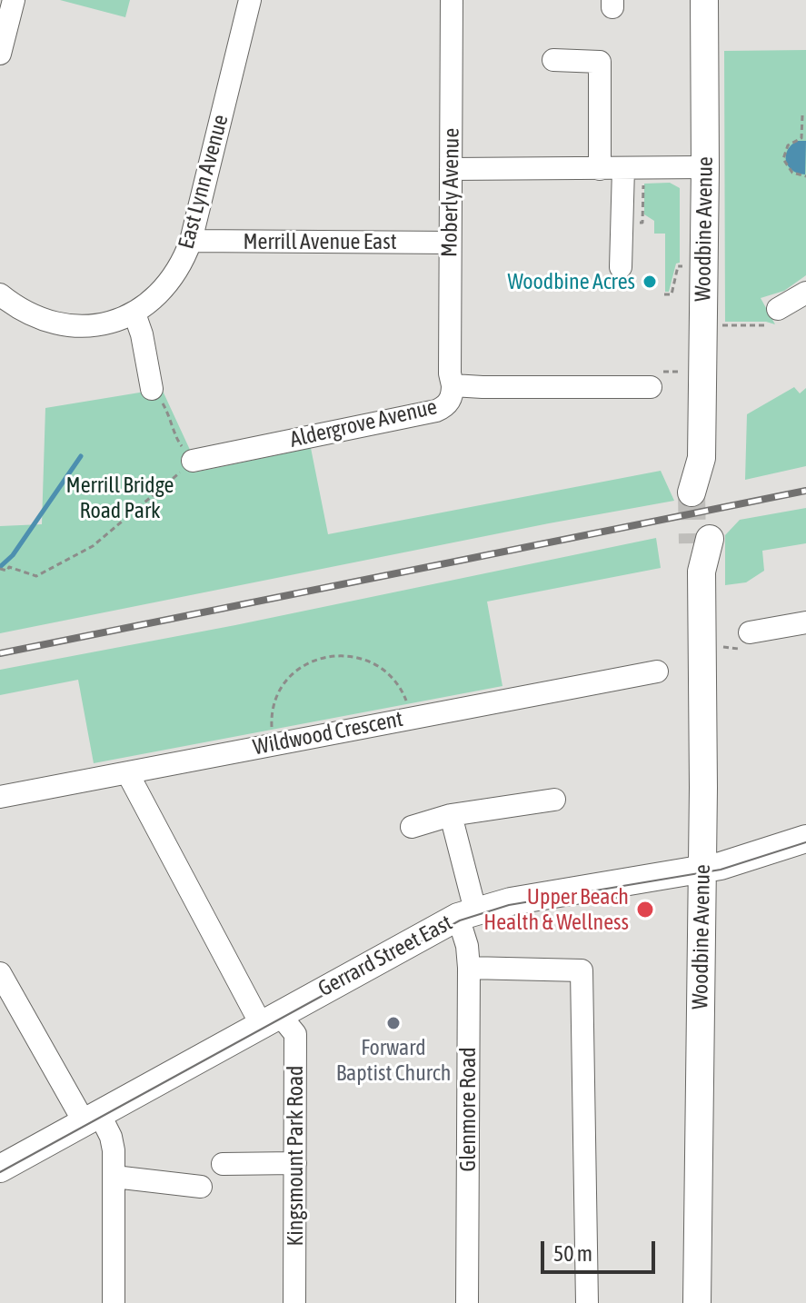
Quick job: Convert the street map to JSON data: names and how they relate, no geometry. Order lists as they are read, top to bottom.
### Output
{
  "streets": {
    "main road": ["Woodbine Avenue", "Gerrard Street East"],
    "street": [
      "East Lynn Avenue",
      "Moberly Avenue",
      "Merrill Avenue East",
      "Aldergrove Avenue",
      "Wildwood Crescent",
      "Glenmore Road",
      "Kingsmount Park Road"
    ]
  },
  "crossings": [
    ["East Lynn Avenue", "Merrill Avenue East"],
    ["Moberly Avenue", "Merrill Avenue East"],
    ["Moberly Avenue", "Aldergrove Avenue"],
    ["Woodbine Avenue", "Gerrard Street East"],
    ["Wildwood Crescent", "Kingsmount Park Road"],
    ["Gerrard Street East", "Glenmore Road"],
    ["Gerrard Street East", "Kingsmount Park Road"]
  ],
  "parks": ["Merrill Bridge Road Park"],
  "places": ["Woodbine Acres", "Upper Beach Health & Wellness", "Forward Baptist Church"],
  "scale_bar": "50 m"
}
